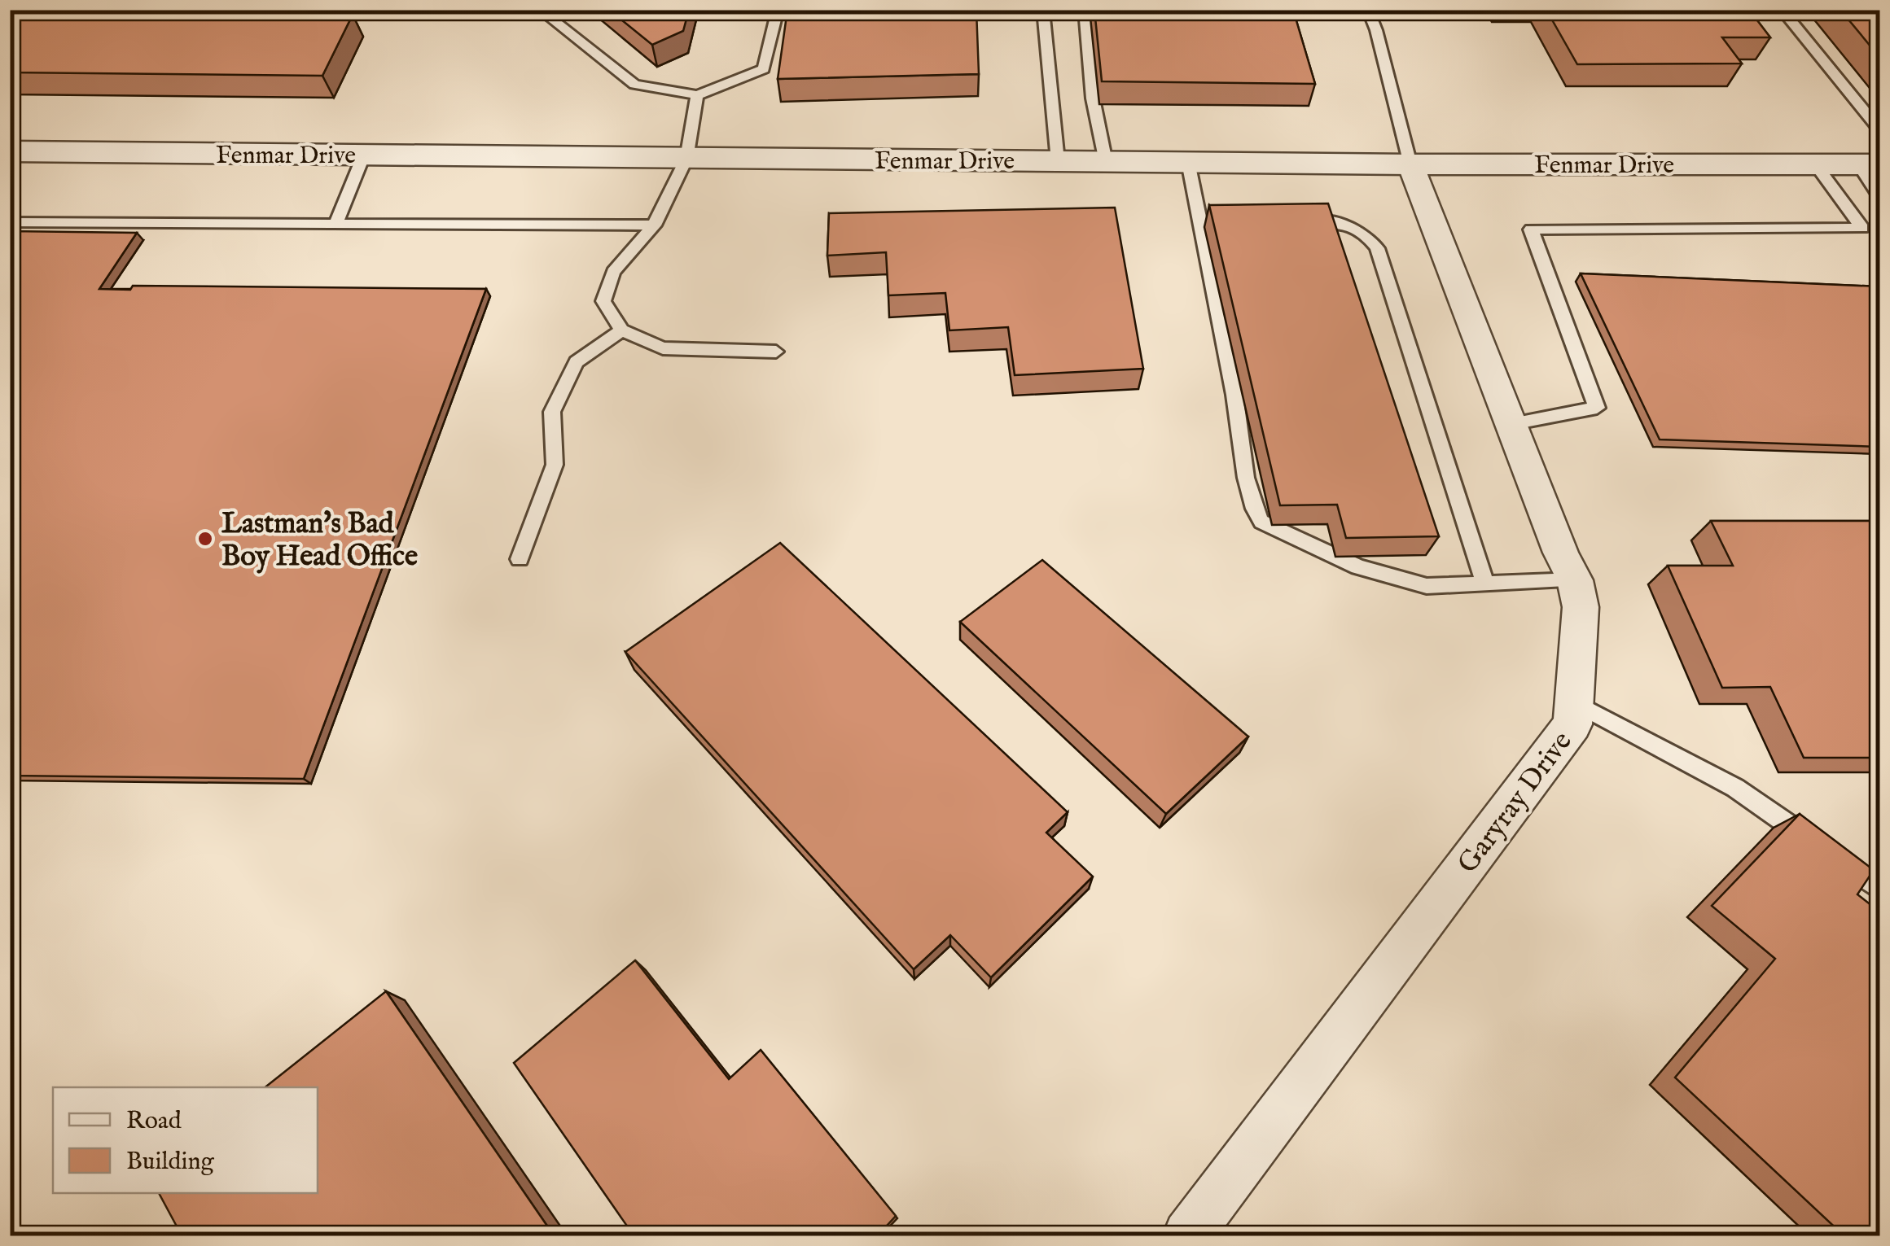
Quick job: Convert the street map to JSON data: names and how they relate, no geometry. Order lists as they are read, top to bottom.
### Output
{
  "streets": {
    "street": ["Fenmar Drive", "Garyray Drive"]
  },
  "crossings": [
    ["Fenmar Drive", "Garyray Drive"]
  ],
  "places": ["Lastman's Bad Boy Head Office"],
  "legend": ["Road", "Building"]
}
